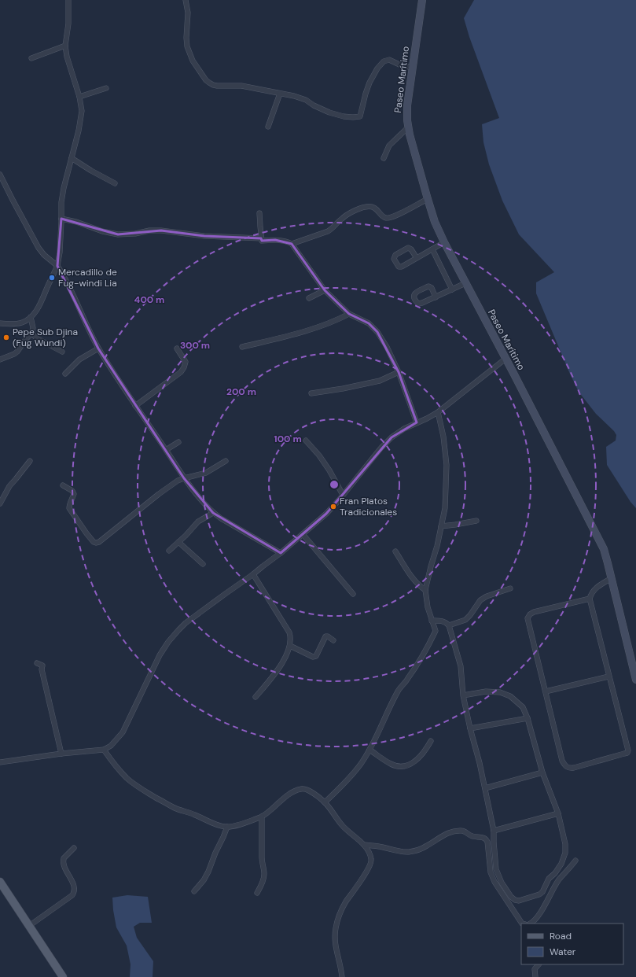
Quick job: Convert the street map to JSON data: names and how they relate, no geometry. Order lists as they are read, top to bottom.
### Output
{
  "streets": {
    "main road": ["Paseo Marítimo"]
  },
  "places": ["Mercadillo de Fug-windi Lia", "Pepe Sub Djina (Fug Wundi)", "Fran Platos Tradicionales"],
  "legend": ["Road", "Water"],
  "rings": [
    "400 m",
    "300 m",
    "200 m",
    "100 m"
  ]
}
